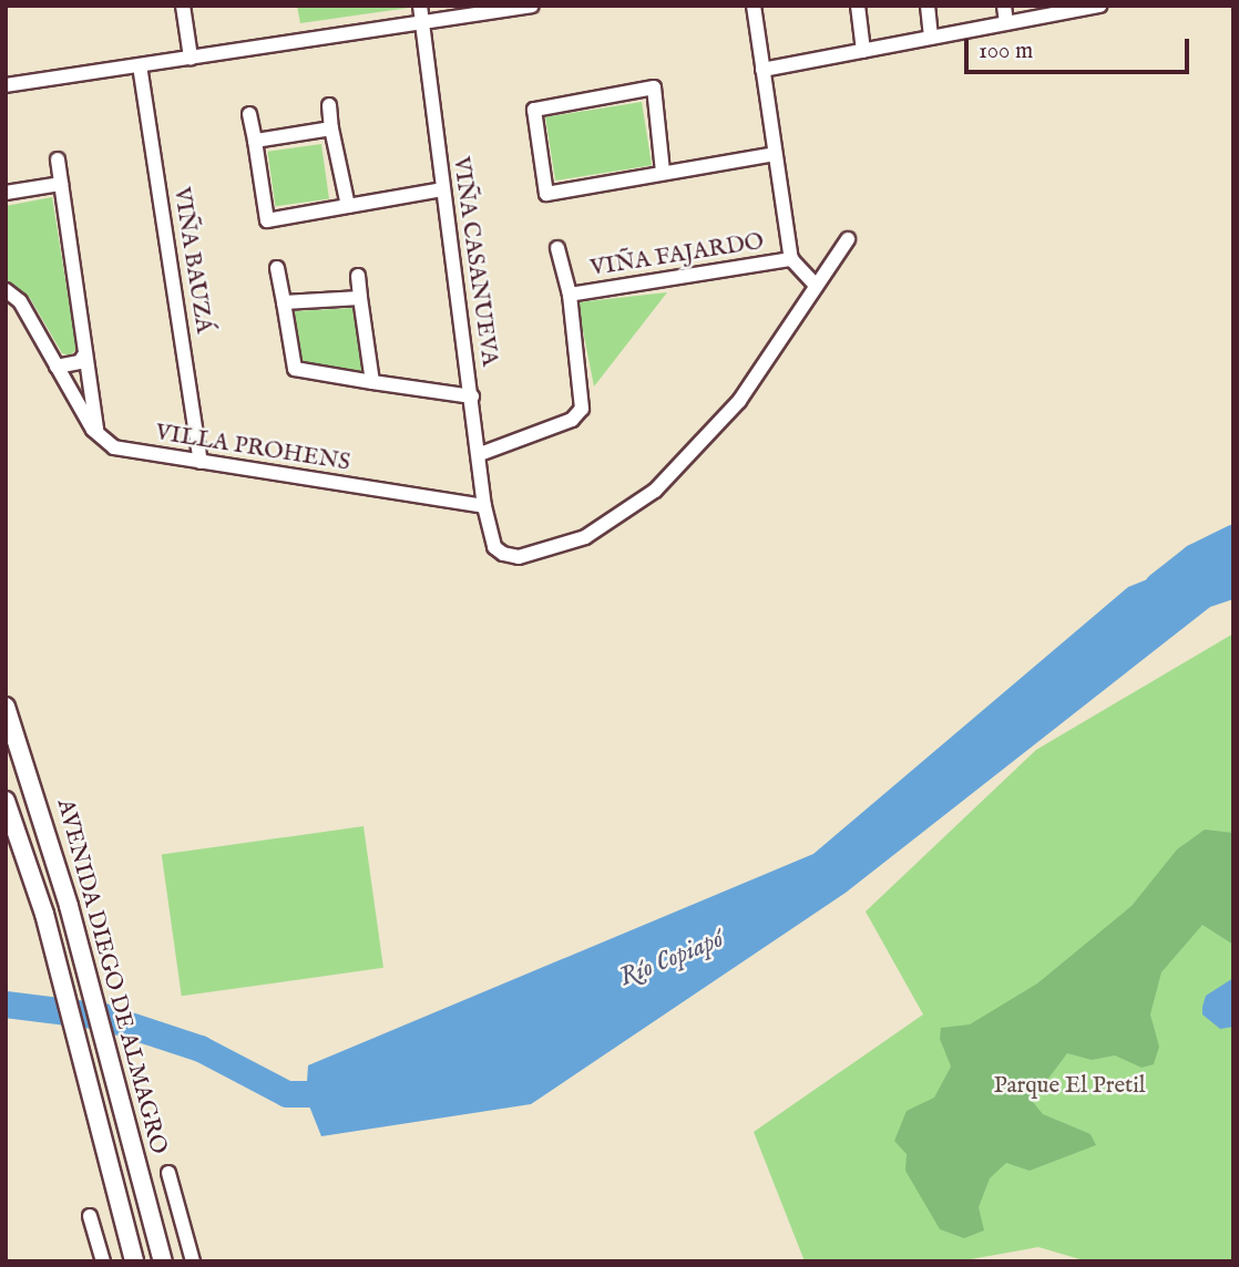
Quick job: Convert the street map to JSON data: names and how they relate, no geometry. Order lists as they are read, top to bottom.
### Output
{
  "streets": {
    "street": [
      "VIÑA FAJARDO",
      "VIÑA BAUZÁ",
      "VIÑA CASANUEVA",
      "VILLA PROHENS",
      "AVENIDA DIEGO DE ALMAGRO"
    ]
  },
  "crossings": [
    ["VIÑA FAJARDO", "VIÑA CASANUEVA"],
    ["VIÑA BAUZÁ", "VILLA PROHENS"],
    ["VIÑA CASANUEVA", "VILLA PROHENS"]
  ],
  "water": ["Río Copiapó"],
  "parks": ["Parque El Pretil"],
  "scale_bar": "100 m"
}
